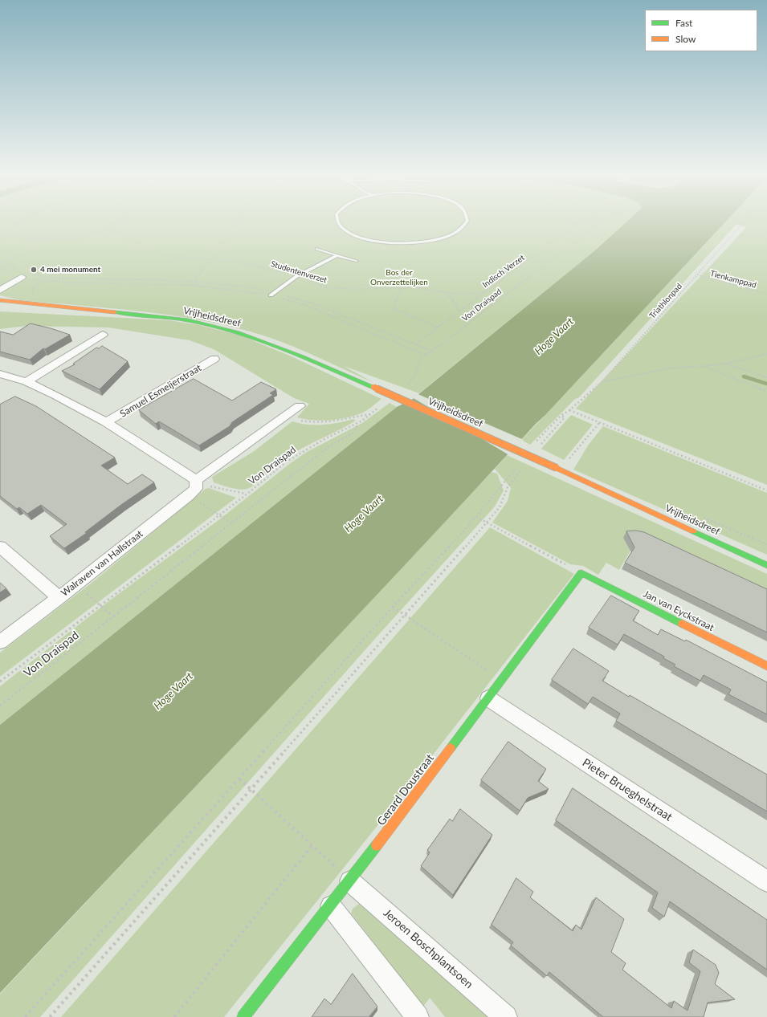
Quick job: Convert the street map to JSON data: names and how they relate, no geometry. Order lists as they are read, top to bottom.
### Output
{
  "streets": {
    "main road": ["Vrijheidsdreef", "Jan van Eyckstraat", "Gerard Doustraat"],
    "street": [
      "Samuel Esmeijerstraat",
      "Walraven van Hallstraat",
      "Pieter Brueghelstraat",
      "Jeroen Boschplantsoen"
    ],
    "path": [
      "Indisch Verzet",
      "Studentenverzet",
      "Tienkamppad",
      "Triathlonpad",
      "Von Draispad"
    ]
  },
  "crossings": [
    ["Indisch Verzet", "Studentenverzet"],
    ["Tienkamppad", "Triathlonpad"],
    ["Samuel Esmeijerstraat", "Walraven van Hallstraat"],
    ["Jan van Eyckstraat", "Gerard Doustraat"],
    ["Gerard Doustraat", "Pieter Brueghelstraat"],
    ["Gerard Doustraat", "Jeroen Boschplantsoen"]
  ],
  "water": ["Hoge Vaart"],
  "parks": ["Bos der Onverzettelijken"],
  "places": ["4 mei monument"],
  "legend": ["Fast", "Slow"]
}
